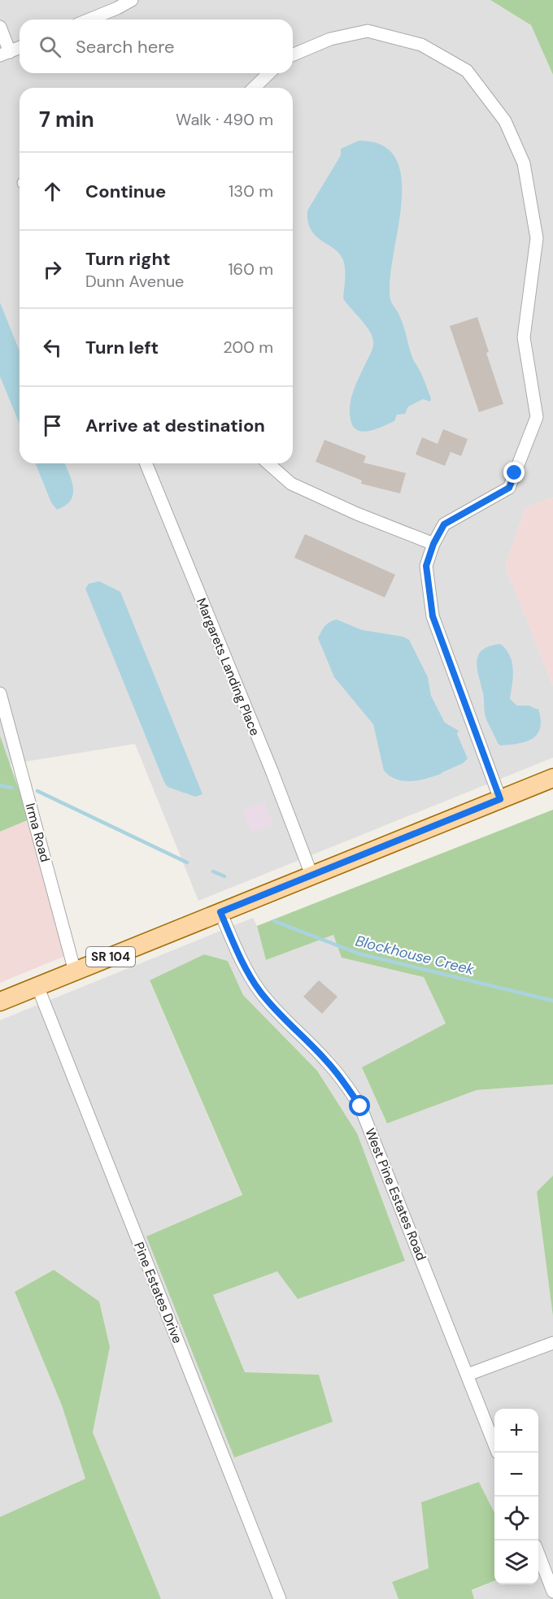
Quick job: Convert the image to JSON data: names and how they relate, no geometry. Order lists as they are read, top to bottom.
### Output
{
  "streets": {
    "main road": ["SR 104"],
    "street": [
      "Margarets Landing Place",
      "Irma Road",
      "West Pine Estates Road",
      "Pine Estates Drive"
    ]
  },
  "crossings": [
    ["Margarets Landing Place", "SR 104"],
    ["Irma Road", "SR 104"],
    ["SR 104", "West Pine Estates Road"],
    ["SR 104", "Pine Estates Drive"]
  ],
  "water": ["Blockhouse Creek"],
  "page": {
    "search": "Search here",
    "heading": ["7 min", "Walk · 490 m"],
    "list": [
      ["Continue", "130 m"],
      ["Turn right", "Dunn Avenue", "160 m"],
      ["Turn left", "200 m"],
      "Arrive at destination"
    ],
    "map_buttons": ["+", "−"]
  }
}
